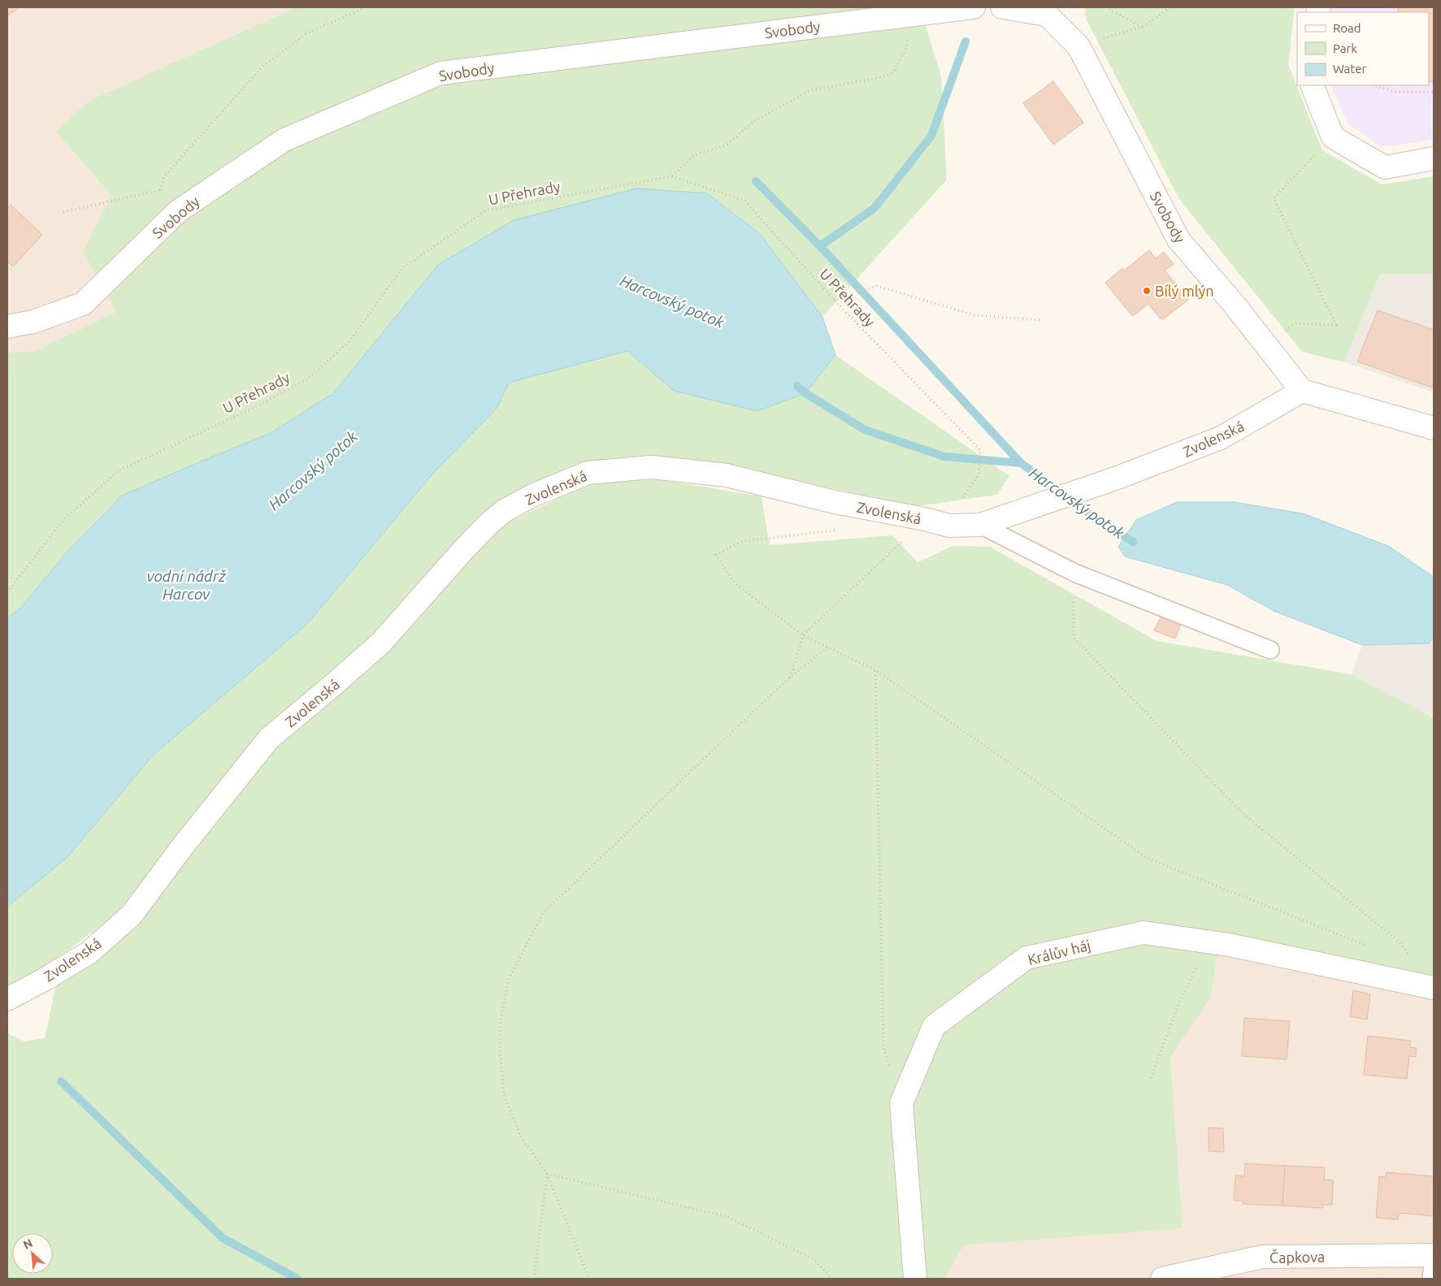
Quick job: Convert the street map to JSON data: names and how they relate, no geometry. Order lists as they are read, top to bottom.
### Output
{
  "streets": {
    "street": [
      "Svobody",
      "Zvolenská",
      "Králův háj",
      "Čapkova"
    ],
    "path": ["U Přehrady"]
  },
  "crossings": [
    ["Svobody", "Zvolenská"]
  ],
  "water": ["Harcovský potok", "vodní nádrž Harcov"],
  "places": ["Bílý mlýn"],
  "legend": ["Road", "Park", "Water"],
  "north": "top left"
}
